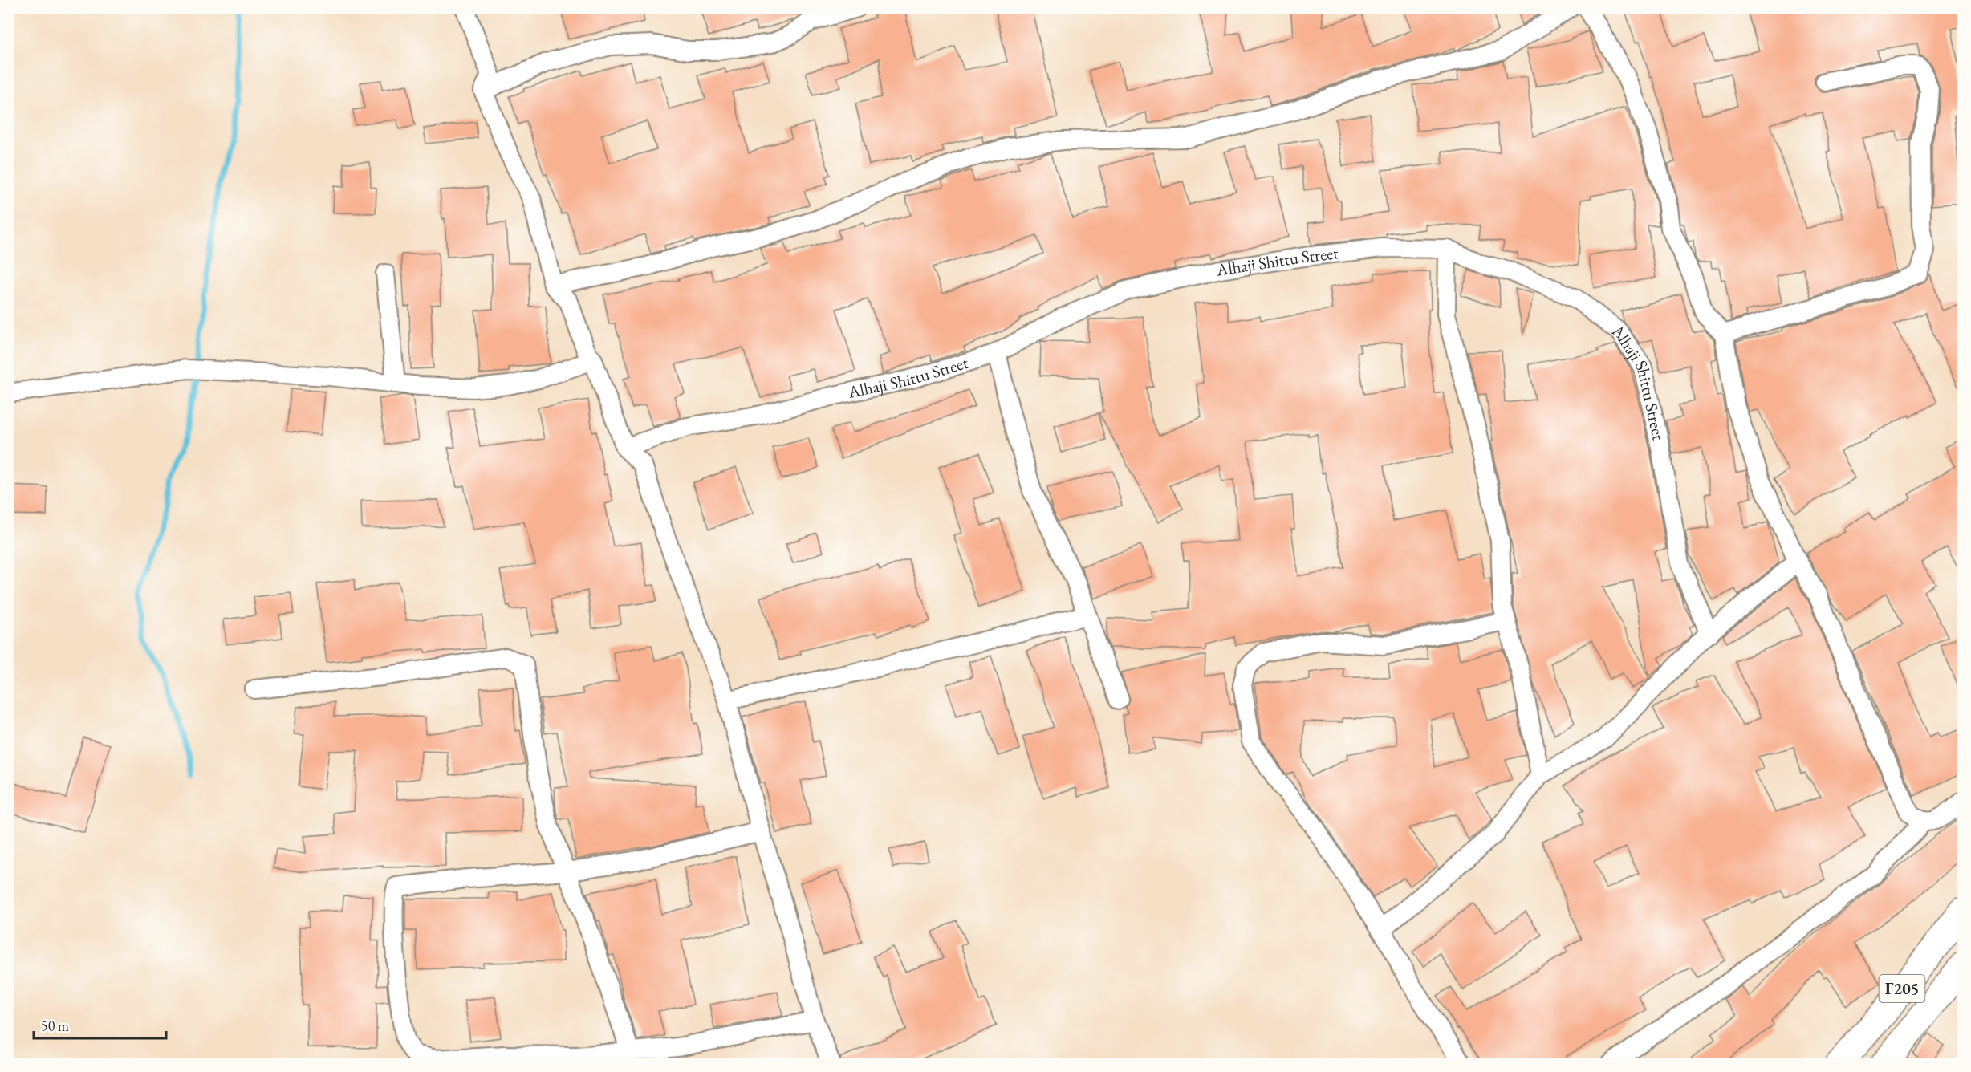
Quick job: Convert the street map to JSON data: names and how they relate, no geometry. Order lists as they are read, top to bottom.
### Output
{
  "streets": {
    "main road": ["F205"],
    "street": ["Alhaji Shittu Street"]
  },
  "scale_bar": "50 m"
}
